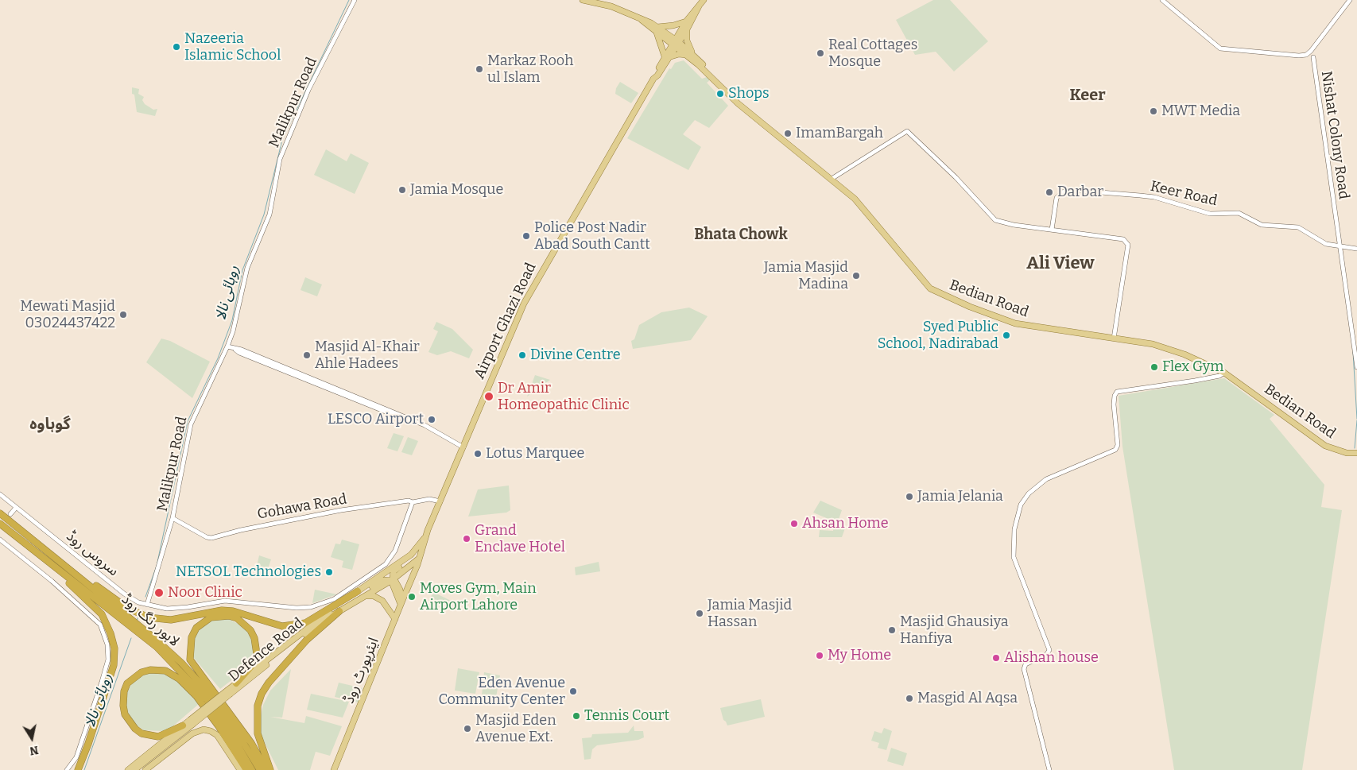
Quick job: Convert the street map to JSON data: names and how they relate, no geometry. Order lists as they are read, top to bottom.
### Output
{
  "streets": {
    "highway": ["لاہور رنگ روڈ"],
    "main road": [
      "Bedian Road",
      "Airport Ghazi Road",
      "Defence Road",
      "ایئرپورٹ روڈ"
    ],
    "street": [
      "Malikpur Road",
      "Nishat Colony Road",
      "Keer Road",
      "Gohawa Road",
      "سروس روڈ"
    ]
  },
  "crossings": [
    ["Malikpur Road", "Gohawa Road"],
    ["Malikpur Road", "سروس روڈ"],
    ["Nishat Colony Road", "Keer Road"],
    ["Bedian Road", "Airport Ghazi Road"],
    ["Airport Ghazi Road", "Gohawa Road"],
    ["Airport Ghazi Road", "Defence Road"],
    ["Airport Ghazi Road", "ایئرپورٹ روڈ"],
    ["Gohawa Road", "سروس روڈ"]
  ],
  "districts": [
    "Keer",
    "Bhata Chowk",
    "Ali View",
    "گوہاوہ"
  ],
  "water": ["روہائی نالا"],
  "places": [
    "Nazeeria Islamic School",
    "Real Cottages Mosque",
    "Markaz Rooh ul Islam",
    "Shops",
    "MWT Media",
    "ImamBargah",
    "Jamia Mosque",
    "Darbar",
    "Police Post Nadir Abad South Cantt",
    "Jamia Masjid Madina",
    "Mewati Masjid 03024437422",
    "Syed Public School, Nadirabad",
    "Masjid Al-Khair Ahle Hadees",
    "Divine Centre",
    "Flex Gym",
    "Dr Amir Homeopathic Clinic",
    "LESCO Airport",
    "Lotus Marquee",
    "Jamia Jelania",
    "Ahsan Home",
    "Grand Enclave Hotel",
    "NETSOL Technologies",
    "Noor Clinic",
    "Moves Gym, Main Airport Lahore",
    "Jamia Masjid Hassan",
    "Masjid Ghausiya Hanfiya",
    "My Home",
    "Alishan house",
    "Eden Avenue Community Center",
    "Masgid Al Aqsa",
    "Tennis Court",
    "Masjid Eden Avenue Ext."
  ],
  "north": "bottom"
}
